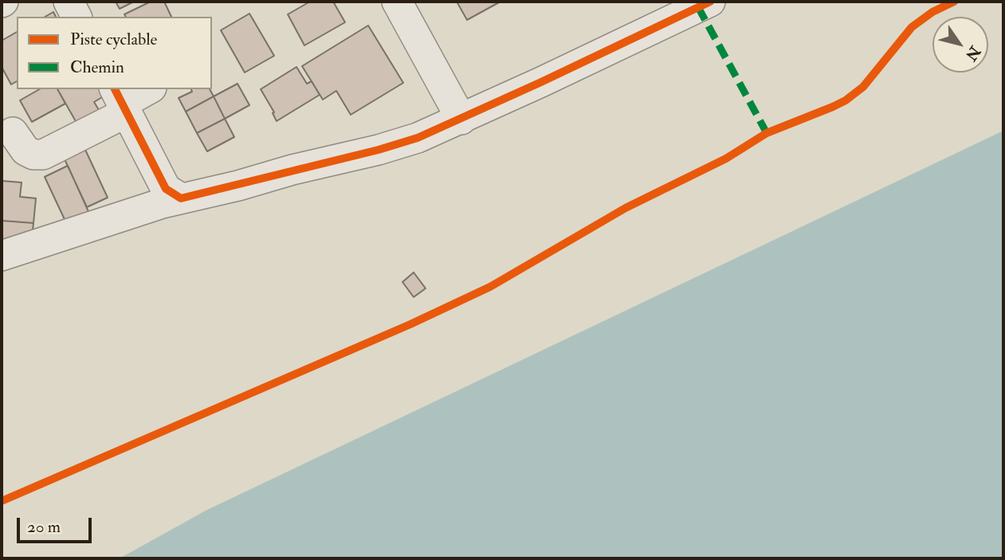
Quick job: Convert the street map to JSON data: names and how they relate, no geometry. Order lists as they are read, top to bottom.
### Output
{
  "legend": ["Piste cyclable", "Chemin"],
  "scale_bar": "20 m",
  "north": "bottom right"
}
